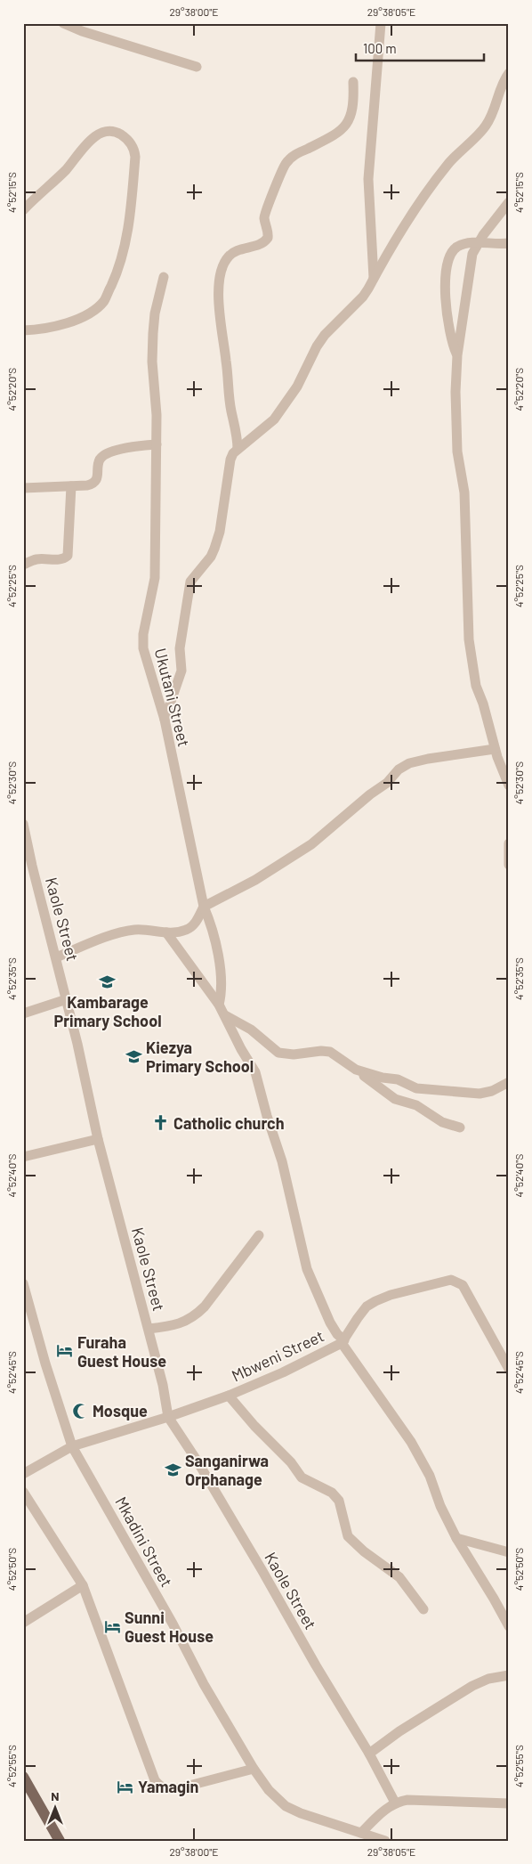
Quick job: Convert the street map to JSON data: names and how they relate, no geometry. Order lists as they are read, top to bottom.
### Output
{
  "streets": {
    "street": [
      "Ukutani Street",
      "Kaole Street",
      "Mbweni Street",
      "Mkadini Street"
    ]
  },
  "crossings": [
    ["Kaole Street", "Mbweni Street"],
    ["Mbweni Street", "Mkadini Street"]
  ],
  "places": {
    "school or university": ["Kambarage Primary School", "Kiezya Primary School", "Sanganirwa Orphanage"],
    "church": ["Catholic church"],
    "hotel": ["Furaha Guest House", "Sunni Guest House", "Yamagin"],
    "mosque": ["Mosque"]
  },
  "scale_bar": "100 m",
  "north": "top",
  "coordinates": [
    "29°38'00\"E",
    "29°38'05\"E",
    "4°52'15\"S",
    "4°52'20\"S",
    "4°52'25\"S",
    "4°52'30\"S",
    "4°52'35\"S",
    "4°52'40\"S",
    "4°52'45\"S",
    "4°52'50\"S",
    "4°52'55\"S"
  ]
}
